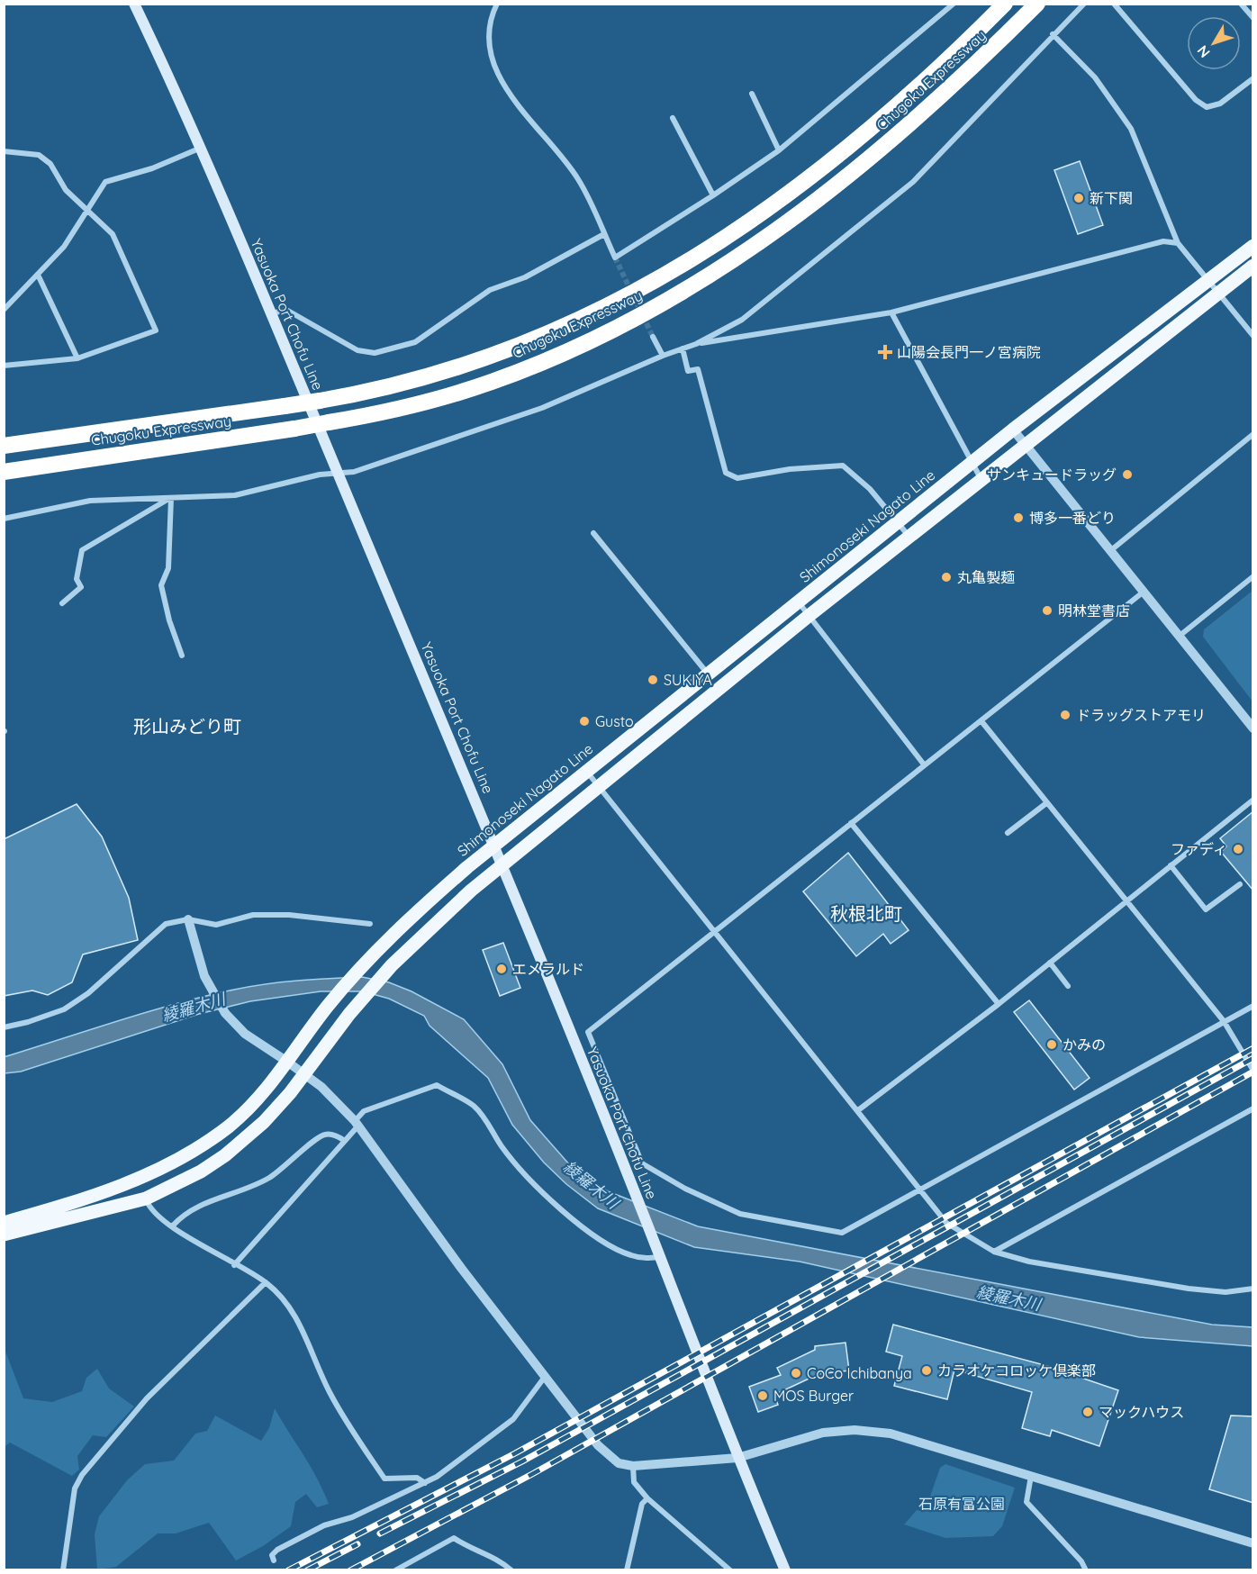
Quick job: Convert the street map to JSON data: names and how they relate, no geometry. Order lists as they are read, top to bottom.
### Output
{
  "streets": {
    "highway": ["Chugoku Expressway"],
    "main road": ["Yasuoka Port Chofu Line", "Shimonoseki Nagato Line"]
  },
  "crossings": [
    ["Yasuoka Port Chofu Line", "Shimonoseki Nagato Line"]
  ],
  "districts": ["形山みどり町", "秋根北町"],
  "water": ["綾羅木川"],
  "parks": ["石原有富公園"],
  "places": {
    "other": [
      "新下関",
      "サンキュードラッグ",
      "博多一番どり",
      "丸亀製麺",
      "明林堂書店",
      "SUKIYA",
      "ドラッグストアモリ",
      "Gusto",
      "ファディ",
      "エメラルド",
      "かみの",
      "カラオケコロッケ倶楽部",
      "CoCo Ichibanya",
      "MOS Burger",
      "マックハウス"
    ],
    "health": ["山陽会長門一ノ宮病院"]
  },
  "north": "bottom left"
}
